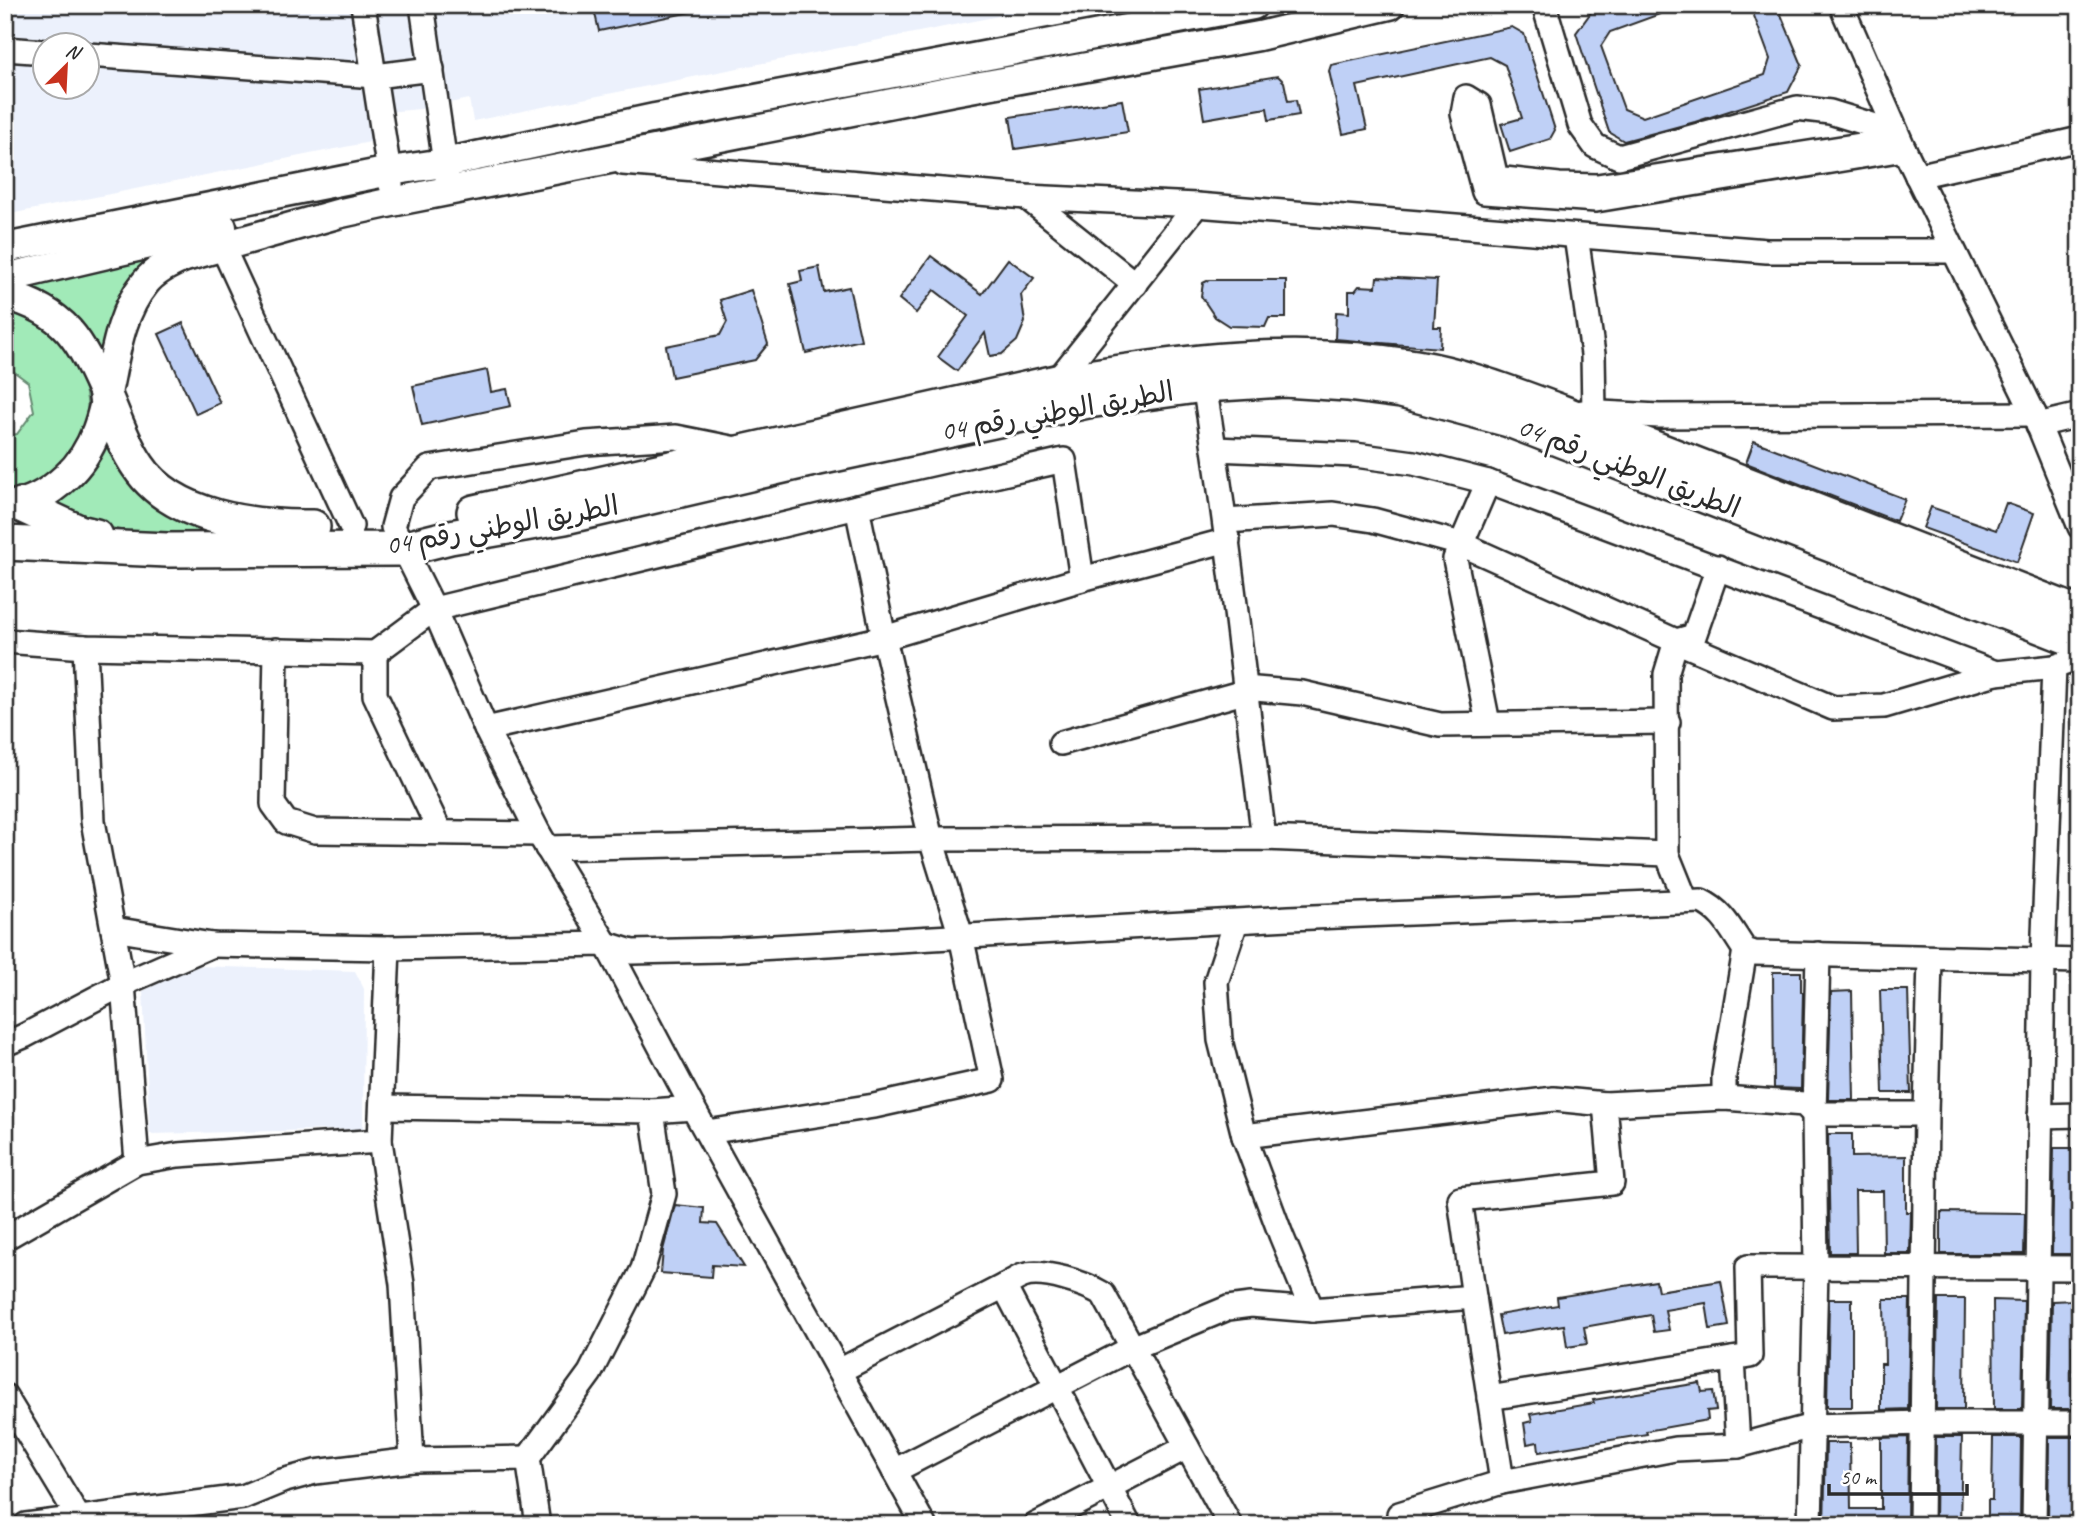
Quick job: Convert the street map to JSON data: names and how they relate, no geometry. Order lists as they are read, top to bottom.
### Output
{
  "streets": {
    "highway": ["الطريق الوطني رقم 04"]
  },
  "scale_bar": "50 m",
  "north": "top right"
}
